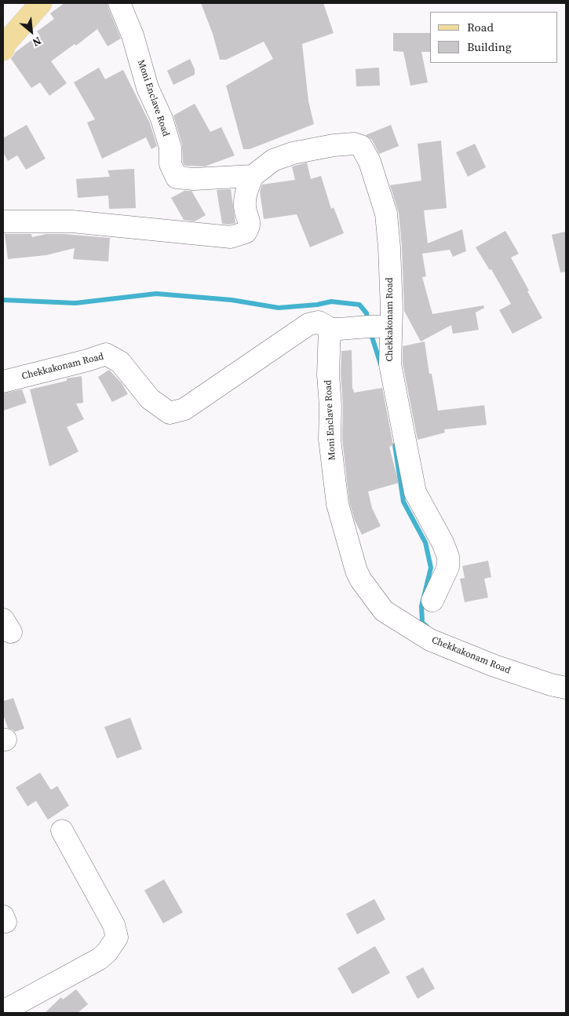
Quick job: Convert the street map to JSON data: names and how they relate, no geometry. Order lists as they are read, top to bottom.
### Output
{
  "streets": {
    "street": ["Moni Enclave Road", "Chekkakonam Road"]
  },
  "crossings": [
    ["Moni Enclave Road", "Chekkakonam Road"]
  ],
  "legend": ["Road", "Building"],
  "north": "bottom right"
}
